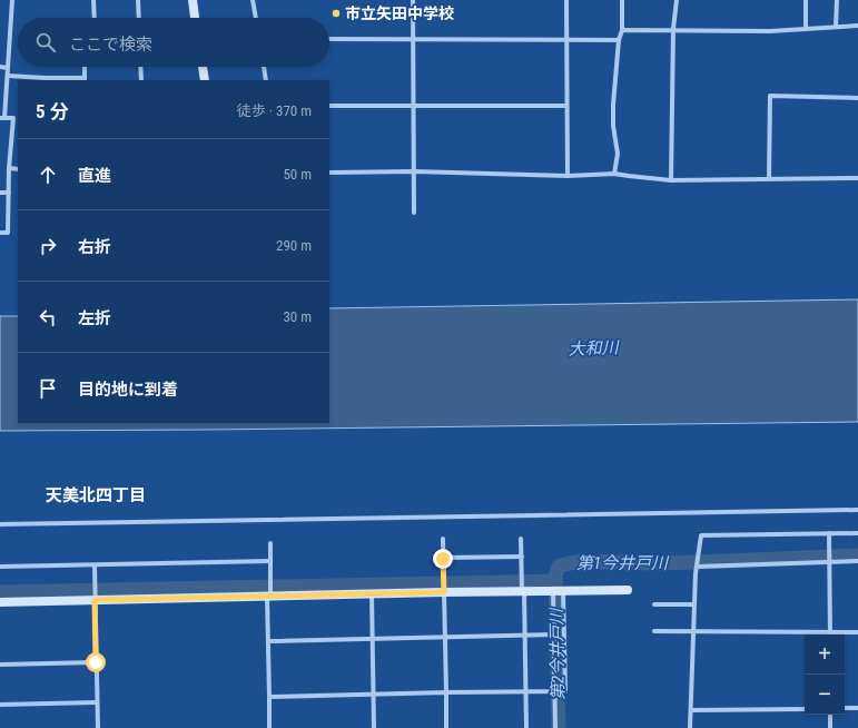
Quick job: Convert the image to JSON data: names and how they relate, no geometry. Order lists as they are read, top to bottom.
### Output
{
  "districts": ["天美北四丁目"],
  "water": ["大和川", "第1今井戸川", "第2今井戸川"],
  "places": ["市立矢田中学校"],
  "page": {
    "search": "ここで検索",
    "heading": ["5 分", "徒歩 · 370 m"],
    "list": [
      ["直進", "50 m"],
      ["右折", "290 m"],
      ["左折", "30 m"],
      "目的地に到着"
    ],
    "map_buttons": ["+", "−"]
  }
}
